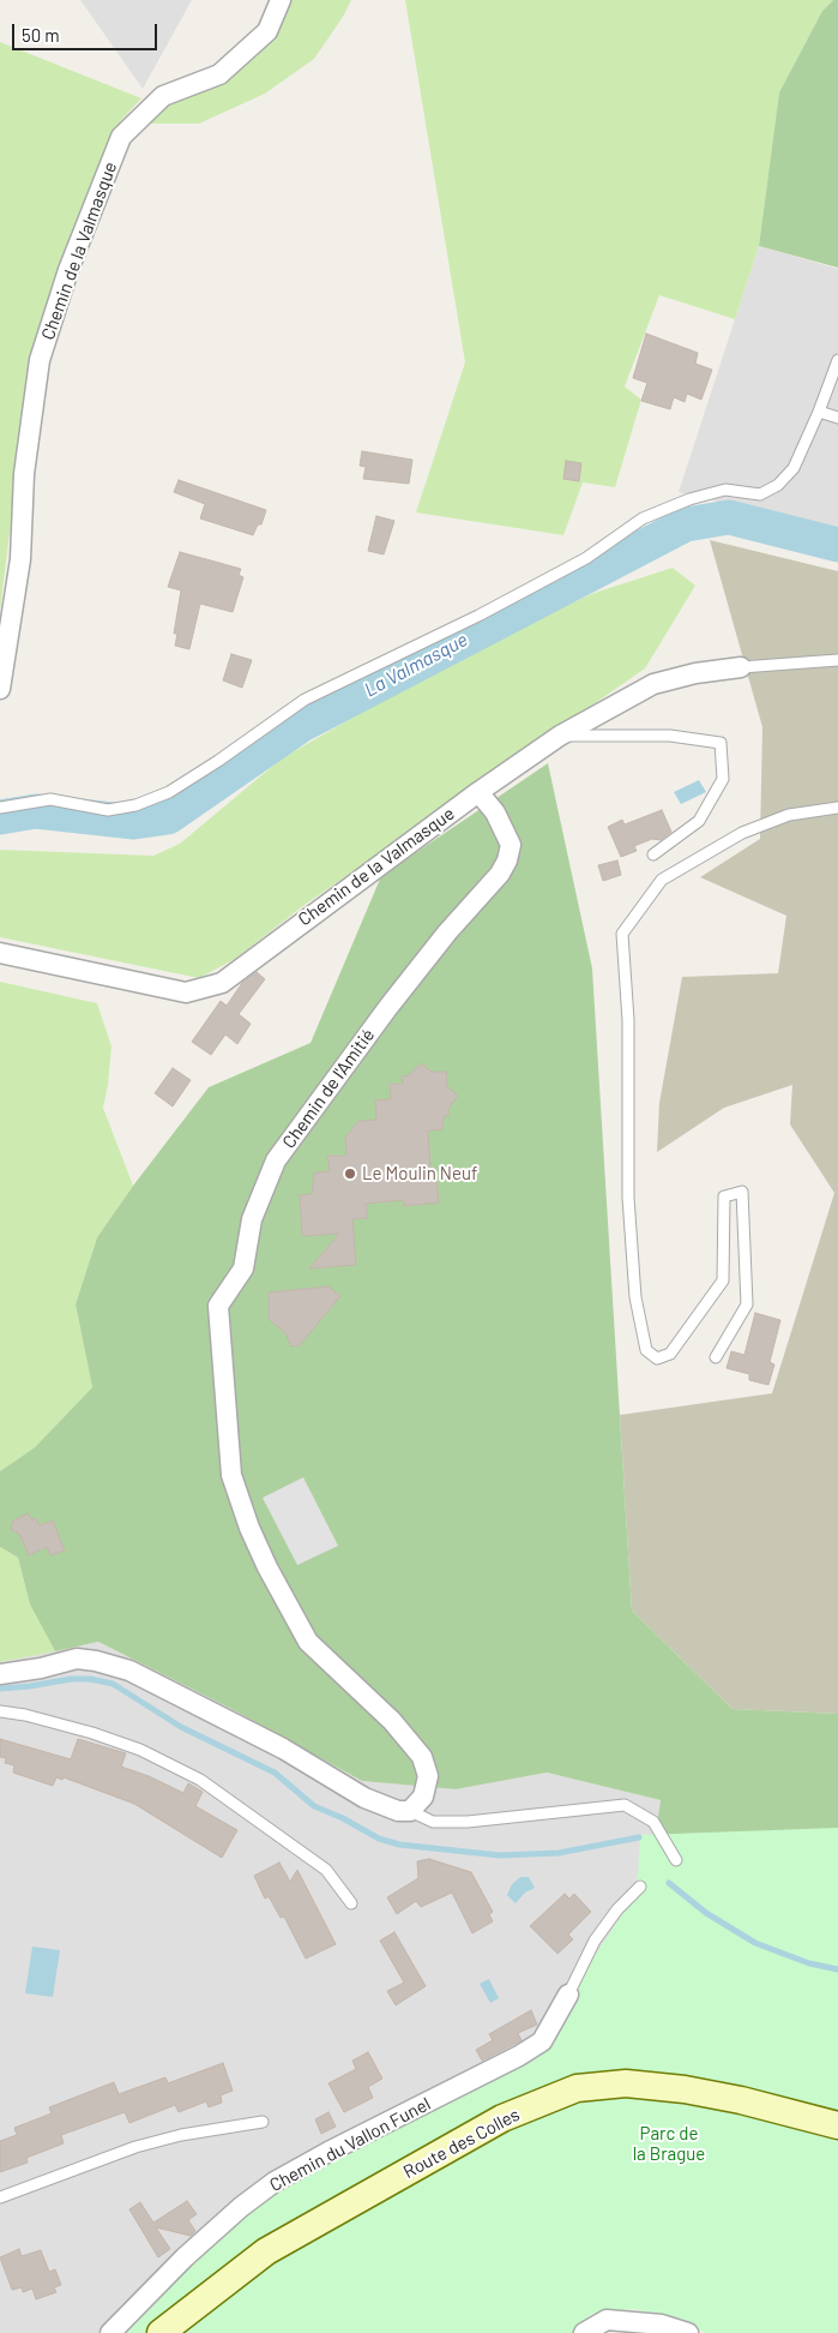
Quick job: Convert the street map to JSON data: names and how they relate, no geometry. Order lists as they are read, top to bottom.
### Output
{
  "streets": {
    "street": [
      "Chemin de la Valmasque",
      "Chemin de l'Amitié",
      "Route des Colles",
      "Chemin du Vallon Funel"
    ]
  },
  "crossings": [
    ["Chemin de la Valmasque", "Chemin de l'Amitié"]
  ],
  "water": ["La Valmasque"],
  "parks": ["Parc de la Brague"],
  "places": ["Le Moulin Neuf"],
  "scale_bar": "50 m"
}
